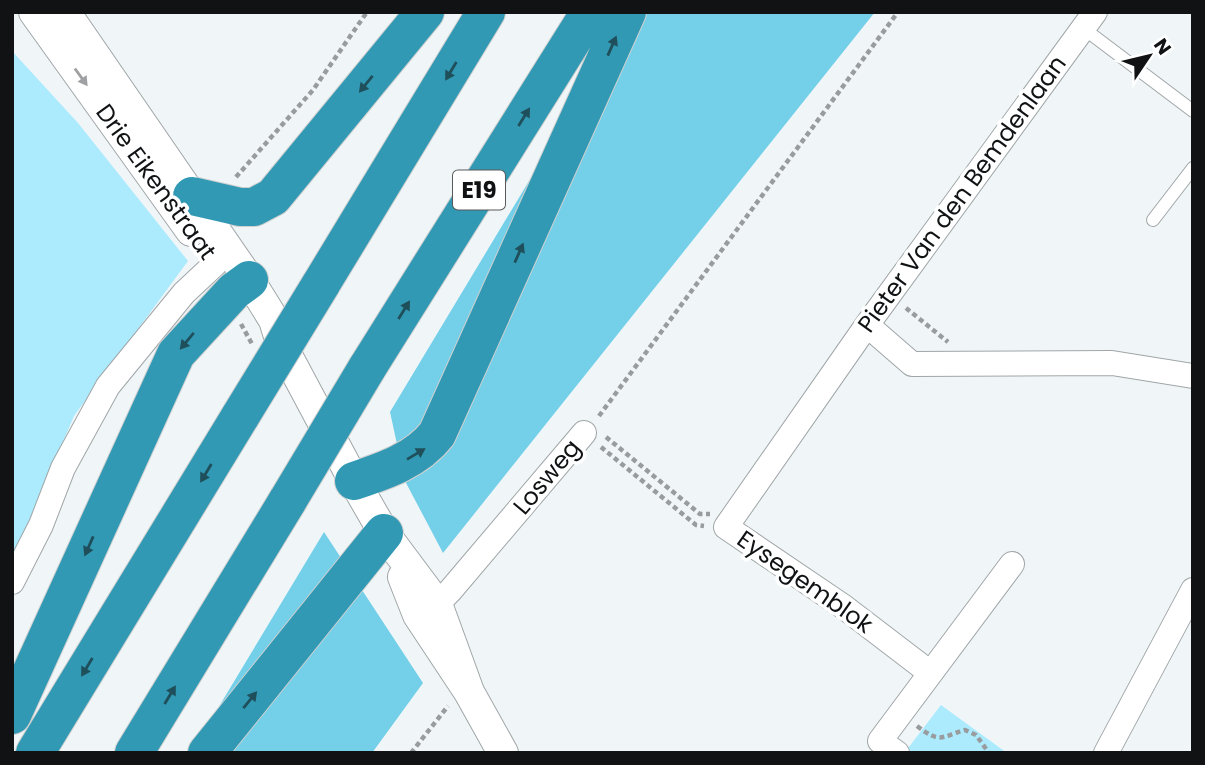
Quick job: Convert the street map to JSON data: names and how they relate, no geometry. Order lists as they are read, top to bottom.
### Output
{
  "streets": {
    "highway": ["E19"],
    "street": [
      "Drie Eikenstraat",
      "Pieter Van den Bemdenlaan",
      "Losweg",
      "Eysegemblok"
    ]
  },
  "crossings": [
    ["Drie Eikenstraat", "Losweg"],
    ["Pieter Van den Bemdenlaan", "Eysegemblok"],
    ["Losweg", "Eysegemblok"]
  ],
  "north": "top right"
}
